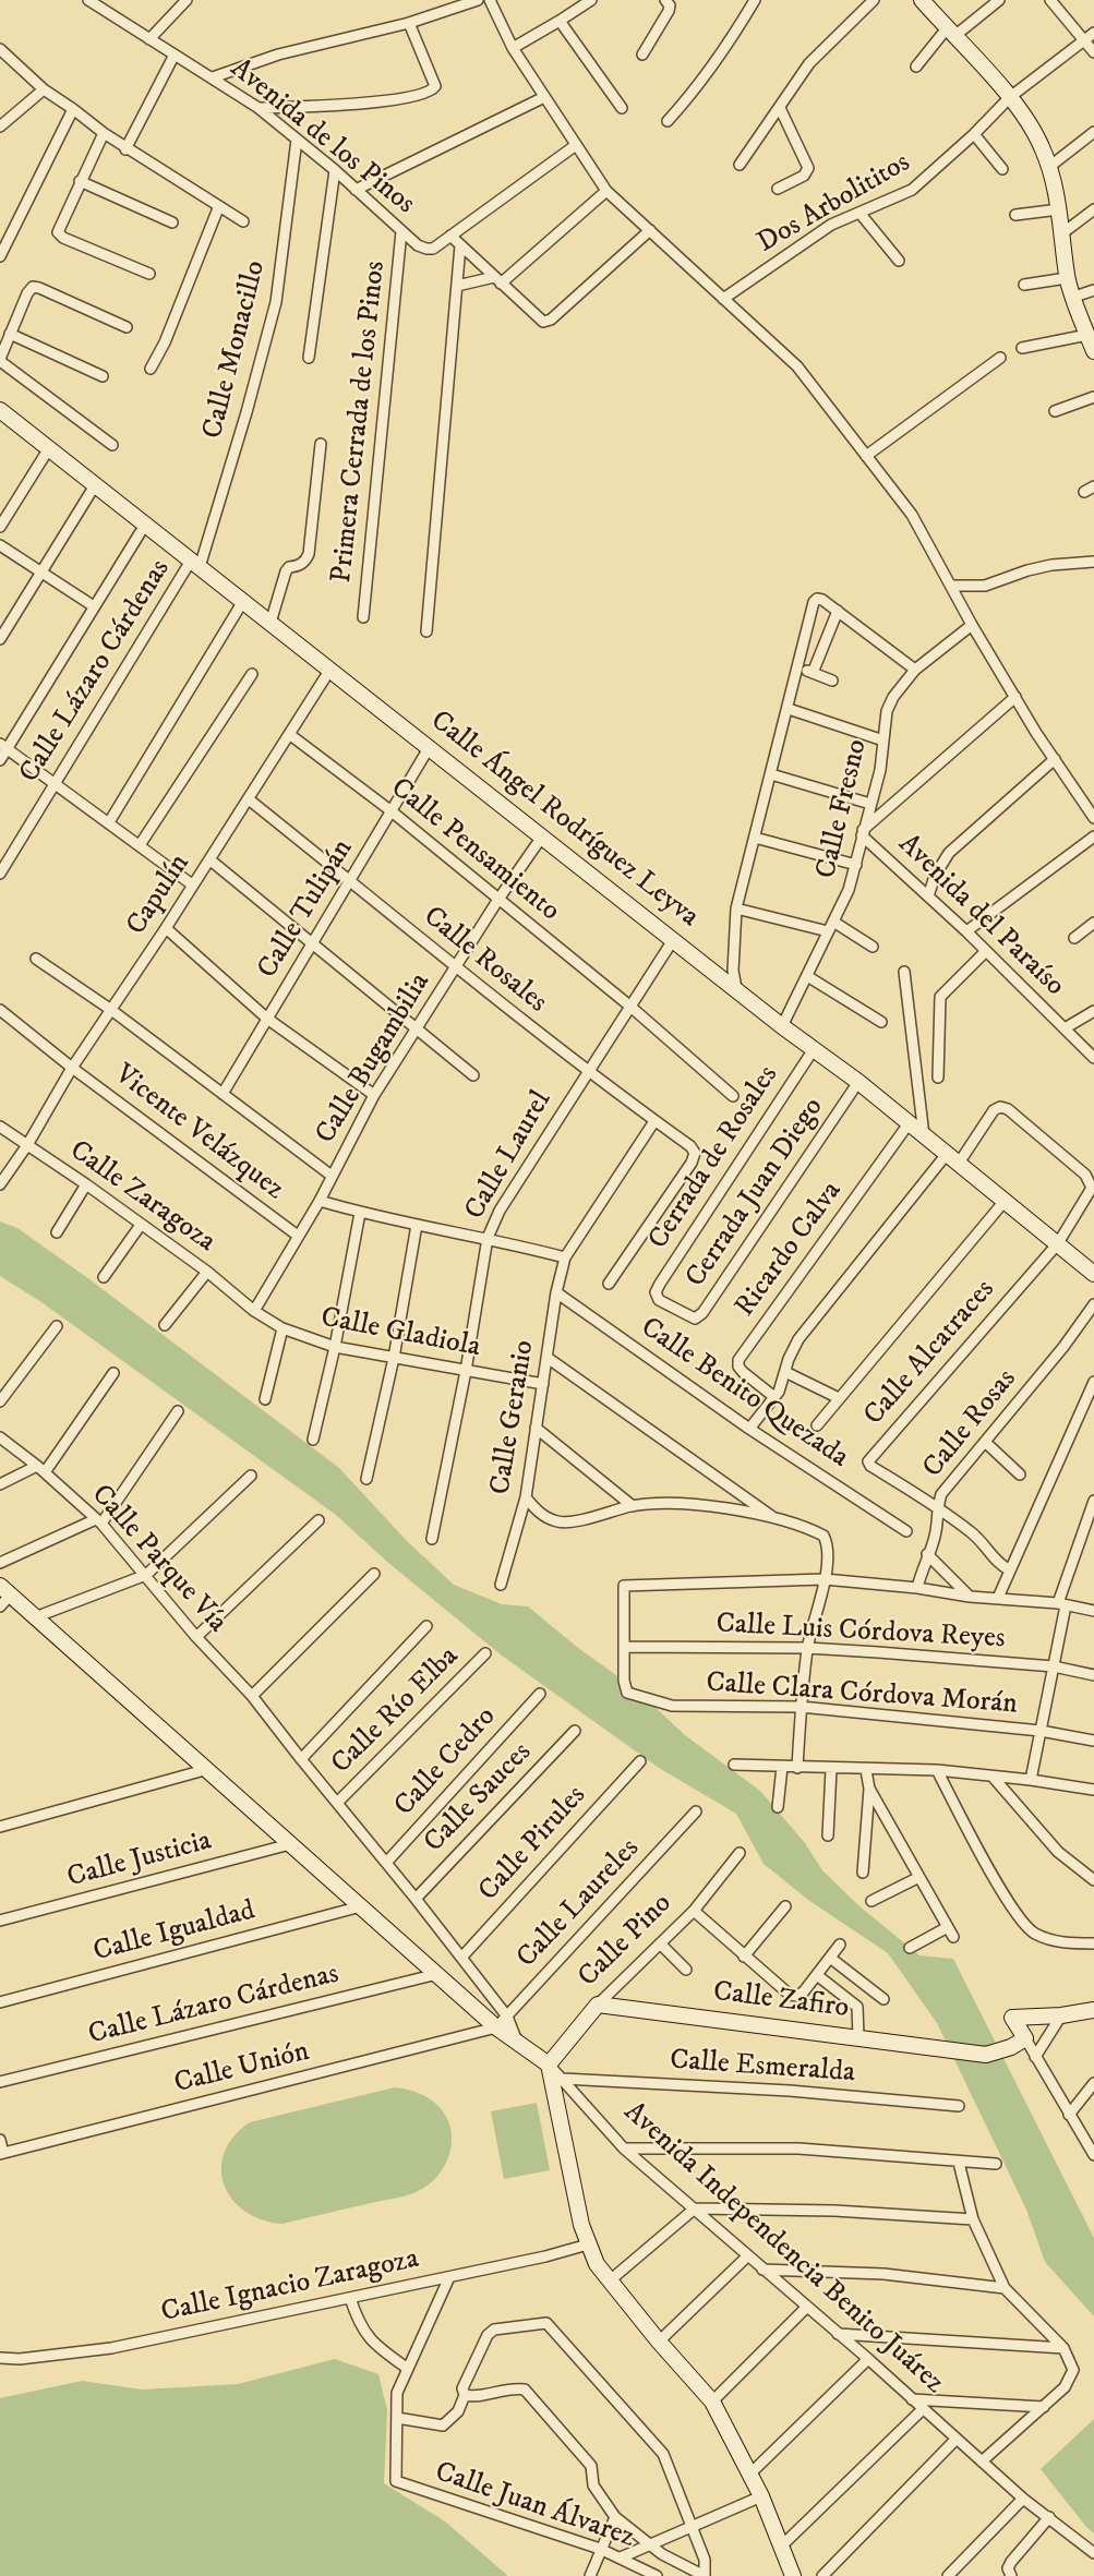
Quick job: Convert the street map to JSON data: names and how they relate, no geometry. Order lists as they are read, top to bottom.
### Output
{
  "streets": {
    "street": [
      "Avenida de los Pinos",
      "Dos Arbolititos",
      "Calle Monacillo",
      "Primera Cerrada de los Pinos",
      "Calle Lázaro Cárdenas",
      "Calle Fresno",
      "Calle Ángel Rodríguez Leyva",
      "Calle Pensamiento",
      "Capulín",
      "Calle Tulipán",
      "Avenida del Paraíso",
      "Calle Rosales",
      "Calle Bugambilia",
      "Vicente Velázquez",
      "Calle Laurel",
      "Cerrada de Rosales",
      "Cerrada Juan Diego",
      "Calle Zaragoza",
      "Ricardo Calva",
      "Calle Gladiola",
      "Calle Alcatraces",
      "Calle Benito Quezada",
      "Calle Geranio",
      "Calle Rosas",
      "Calle Parque Vía",
      "Calle Luis Córdova Reyes",
      "Calle Clara Córdova Morán",
      "Calle Río Elba",
      "Calle Cedro",
      "Calle Sauces",
      "Calle Pirules",
      "Calle Justicia",
      "Calle Laureles",
      "Calle Igualdad",
      "Calle Pino",
      "Calle Zafiro",
      "Calle Esmeralda",
      "Calle Unión",
      "Avenida Independencia Benito Juárez",
      "Calle Ignacio Zaragoza",
      "Calle Juan Álvarez"
    ]
  },
  "crossings": [
    ["Avenida de los Pinos", "Calle Monacillo"],
    ["Avenida de los Pinos", "Primera Cerrada de los Pinos"],
    ["Calle Monacillo", "Calle Lázaro Cárdenas"],
    ["Calle Monacillo", "Calle Ángel Rodríguez Leyva"],
    ["Calle Lázaro Cárdenas", "Calle Ángel Rodríguez Leyva"],
    ["Calle Lázaro Cárdenas", "Avenida Independencia Benito Juárez"],
    ["Calle Fresno", "Calle Ángel Rodríguez Leyva"],
    ["Calle Fresno", "Avenida del Paraíso"],
    ["Calle Ángel Rodríguez Leyva", "Capulín"],
    ["Calle Ángel Rodríguez Leyva", "Calle Tulipán"],
    ["Calle Ángel Rodríguez Leyva", "Calle Bugambilia"],
    ["Calle Ángel Rodríguez Leyva", "Calle Laurel"],
    ["Calle Ángel Rodríguez Leyva", "Cerrada de Rosales"],
    ["Calle Ángel Rodríguez Leyva", "Cerrada Juan Diego"],
    ["Calle Ángel Rodríguez Leyva", "Ricardo Calva"],
    ["Calle Ángel Rodríguez Leyva", "Calle Alcatraces"],
    ["Calle Pensamiento", "Capulín"],
    ["Calle Pensamiento", "Calle Tulipán"],
    ["Calle Pensamiento", "Calle Bugambilia"],
    ["Calle Pensamiento", "Calle Laurel"],
    ["Capulín", "Calle Rosales"],
    ["Capulín", "Vicente Velázquez"],
    ["Capulín", "Calle Zaragoza"],
    ["Calle Tulipán", "Calle Rosales"],
    ["Calle Rosales", "Calle Bugambilia"],
    ["Calle Rosales", "Calle Laurel"],
    ["Calle Rosales", "Calle Geranio"],
    ["Calle Bugambilia", "Vicente Velázquez"],
    ["Calle Bugambilia", "Calle Zaragoza"],
    ["Calle Bugambilia", "Calle Gladiola"],
    ["Calle Laurel", "Calle Gladiola"],
    ["Cerrada de Rosales", "Cerrada Juan Diego"],
    ["Calle Zaragoza", "Calle Gladiola"],
    ["Calle Gladiola", "Calle Geranio"],
    ["Calle Alcatraces", "Calle Rosas"],
    ["Calle Benito Quezada", "Calle Geranio"],
    ["Calle Parque Vía", "Calle Río Elba"],
    ["Calle Parque Vía", "Calle Cedro"],
    ["Calle Parque Vía", "Calle Sauces"],
    ["Calle Parque Vía", "Calle Pirules"],
    ["Calle Parque Vía", "Calle Laureles"],
    ["Calle Parque Vía", "Calle Unión"],
    ["Calle Parque Vía", "Avenida Independencia Benito Juárez"],
    ["Calle Luis Córdova Reyes", "Calle Clara Córdova Morán"],
    ["Calle Justicia", "Avenida Independencia Benito Juárez"],
    ["Calle Laureles", "Calle Unión"],
    ["Calle Laureles", "Avenida Independencia Benito Juárez"],
    ["Calle Igualdad", "Avenida Independencia Benito Juárez"],
    ["Calle Pino", "Calle Zafiro"],
    ["Calle Pino", "Avenida Independencia Benito Juárez"],
    ["Calle Esmeralda", "Avenida Independencia Benito Juárez"],
    ["Calle Unión", "Avenida Independencia Benito Juárez"]
  ]
}
